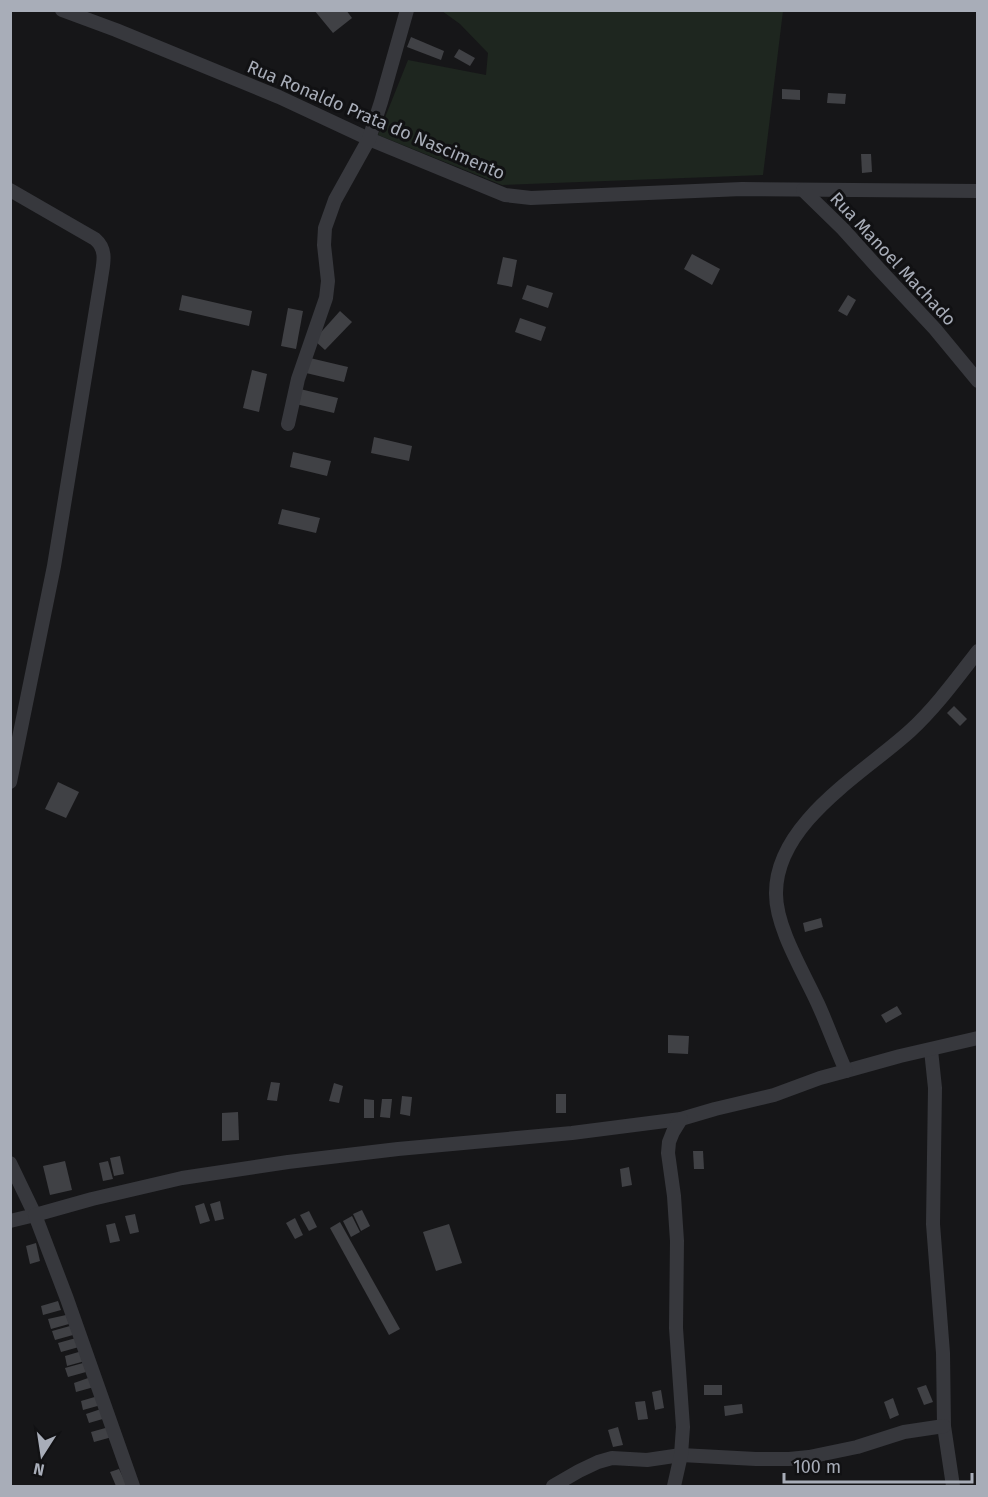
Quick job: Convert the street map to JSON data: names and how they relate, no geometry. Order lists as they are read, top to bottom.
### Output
{
  "streets": {
    "street": ["Rua Ronaldo Prata do Nascimento", "Rua Manoel Machado"]
  },
  "crossings": [
    ["Rua Ronaldo Prata do Nascimento", "Rua Manoel Machado"]
  ],
  "scale_bar": "100 m",
  "north": "bottom"
}
